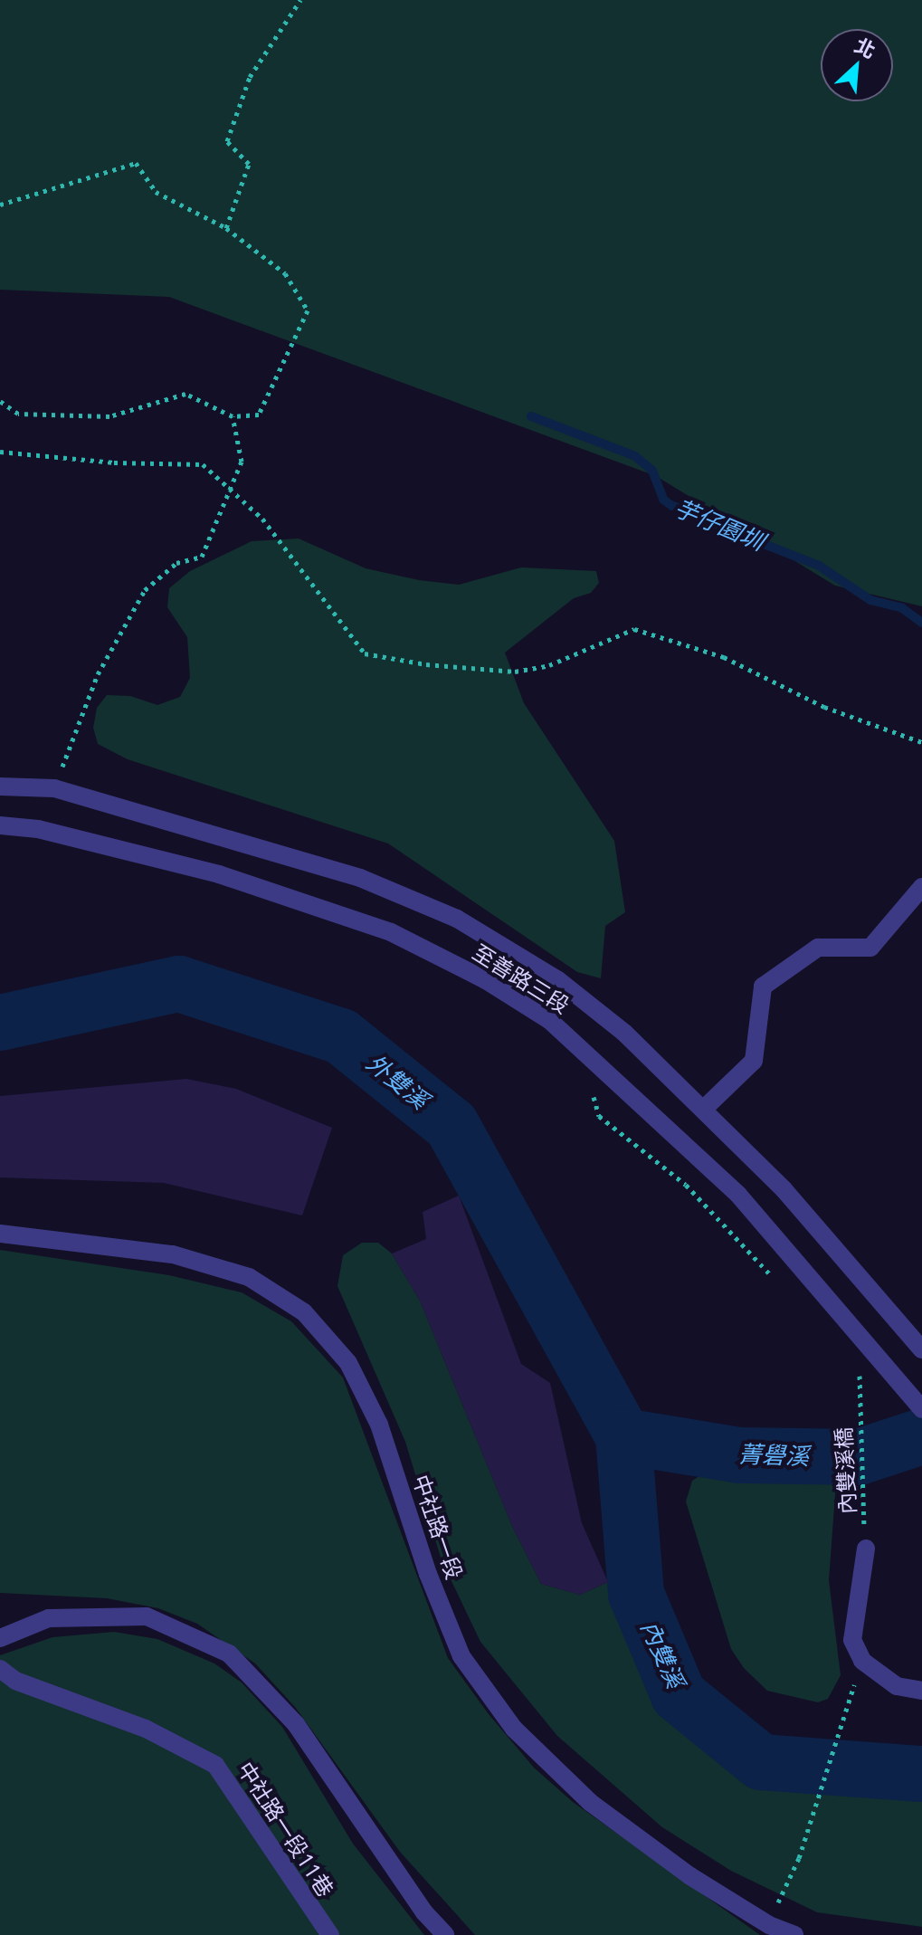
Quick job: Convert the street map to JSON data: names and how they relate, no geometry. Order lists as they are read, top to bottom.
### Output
{
  "streets": {
    "street": ["至善路三段", "中社路一段", "中社路一段11巷"],
    "path": ["內雙溪橋"]
  },
  "water": [
    "芋仔園圳",
    "外雙溪",
    "菁礐溪",
    "內雙溪"
  ],
  "north": "top right"
}
